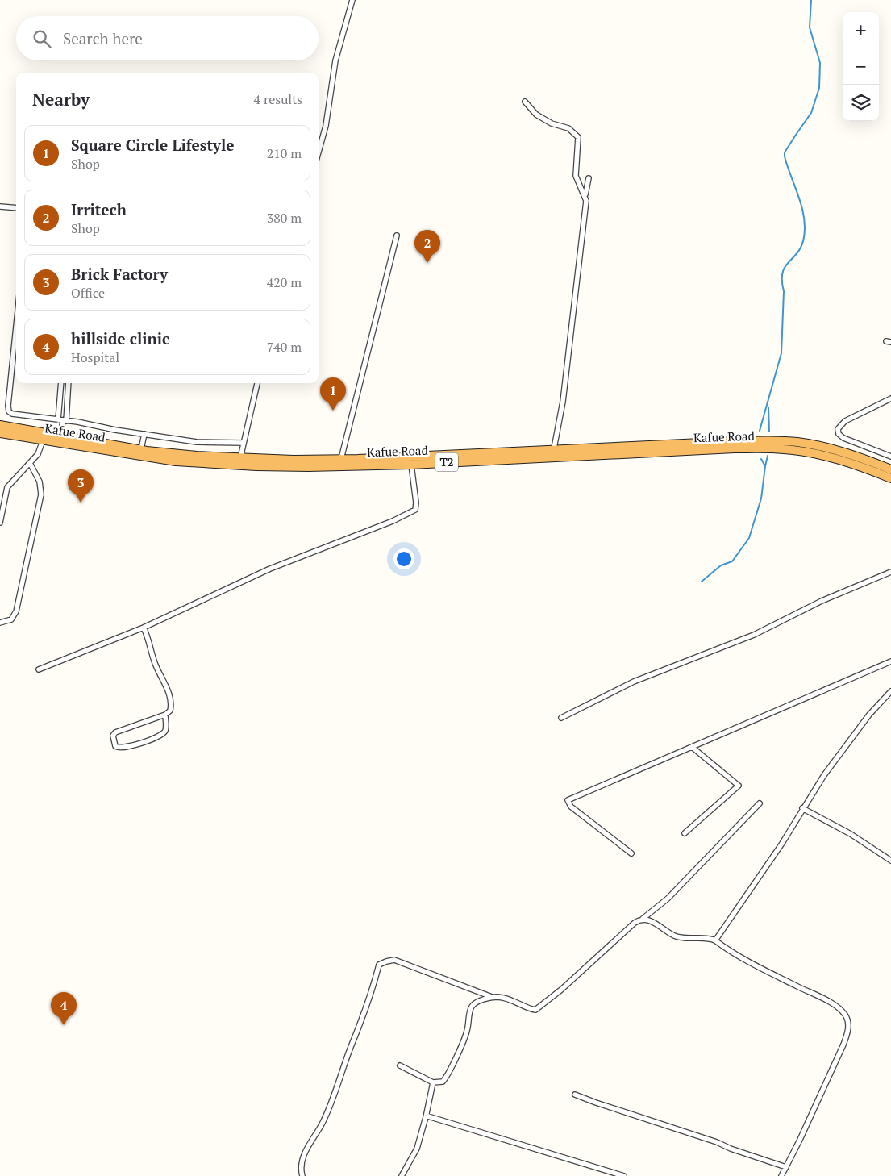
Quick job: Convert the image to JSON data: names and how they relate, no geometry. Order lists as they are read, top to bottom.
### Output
{
  "streets": {
    "highway": ["Kafue Road", "T2"]
  },
  "page": {
    "map_buttons": ["+", "−"],
    "search": "Search here",
    "heading": ["Nearby", "4 results"],
    "list": [
      {
        "mark": "1",
        "name": "Square Circle Lifestyle",
        "note": "Shop",
        "value": "210 m"
      },
      {
        "mark": "2",
        "name": "Irritech",
        "note": "Shop",
        "value": "380 m"
      },
      {
        "mark": "3",
        "name": "Brick Factory",
        "note": "Office",
        "value": "420 m"
      },
      {
        "mark": "4",
        "name": "hillside clinic",
        "note": "Hospital",
        "value": "740 m"
      }
    ],
    "pins": [
      "2",
      "1",
      "3",
      "4"
    ]
  }
}
